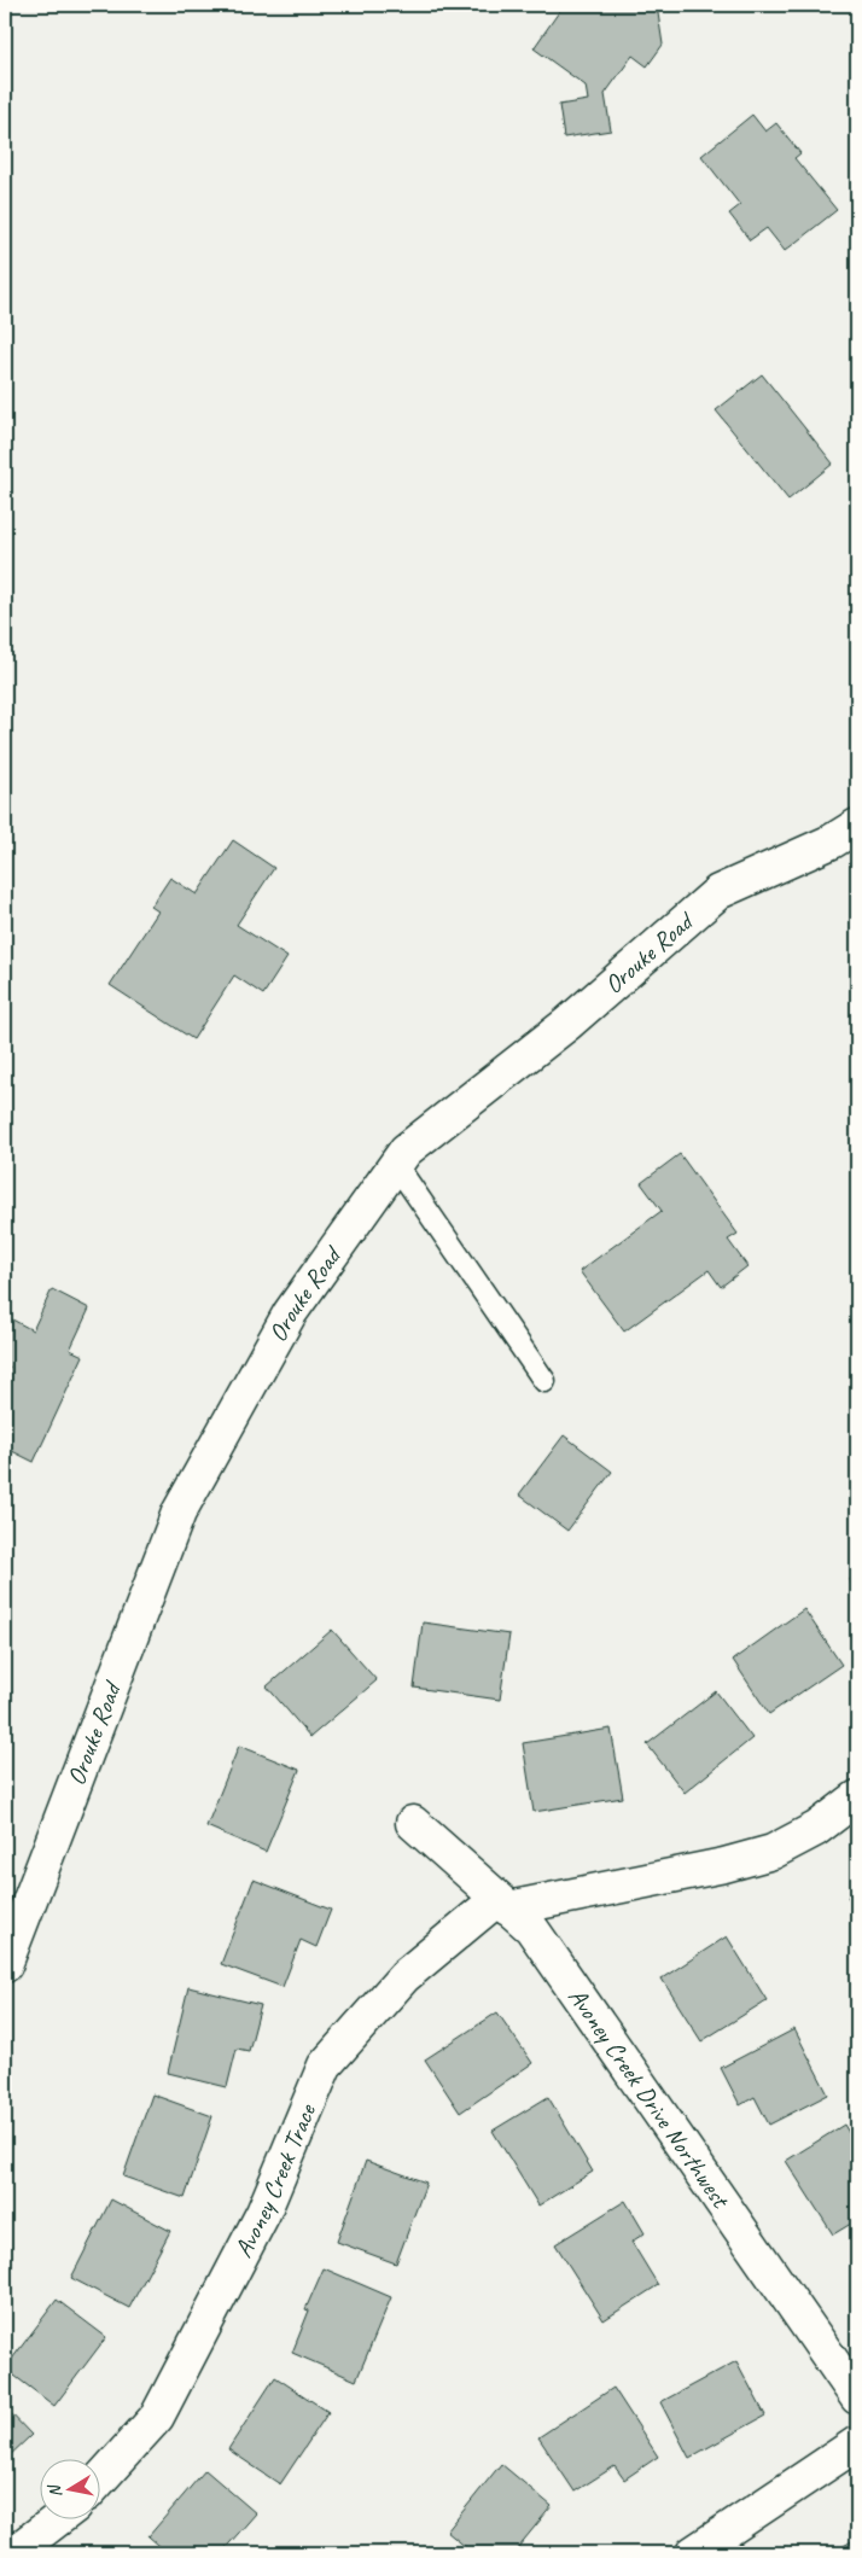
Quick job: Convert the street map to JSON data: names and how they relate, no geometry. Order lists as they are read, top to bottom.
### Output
{
  "streets": {
    "street": ["Orouke Road", "Avoney Creek Drive Northwest", "Avoney Creek Trace"]
  },
  "crossings": [
    ["Avoney Creek Drive Northwest", "Avoney Creek Trace"]
  ],
  "north": "left"
}
